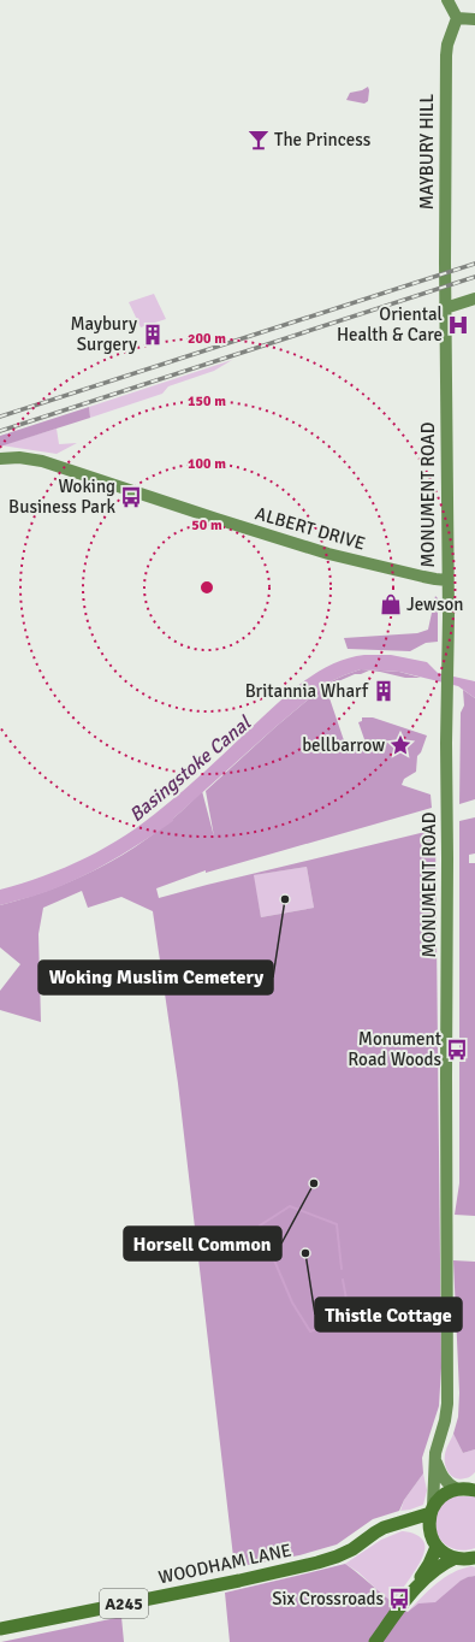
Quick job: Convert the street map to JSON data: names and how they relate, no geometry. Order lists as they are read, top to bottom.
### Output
{
  "streets": {
    "main road": ["WOODHAM LANE", "A245"],
    "street": ["MAYBURY HILL", "MONUMENT ROAD", "ALBERT DRIVE"]
  },
  "crossings": [
    ["MAYBURY HILL", "MONUMENT ROAD"],
    ["MONUMENT ROAD", "ALBERT DRIVE"],
    ["MONUMENT ROAD", "WOODHAM LANE"],
    ["MONUMENT ROAD", "A245"],
    ["WOODHAM LANE", "A245"]
  ],
  "water": ["Basingstoke Canal"],
  "places": {
    "bar": ["The Princess"],
    "hospital": ["Oriental Health & Care"],
    "building": ["Maybury Surgery", "Britannia Wharf"],
    "bus stop": ["Woking Business Park", "Monument Road Woods", "Six Crossroads"],
    "shop": ["Jewson"],
    "place": ["bellbarrow"],
    "other": ["Woking Muslim Cemetery", "Horsell Common", "Thistle Cottage"]
  },
  "rings": [
    "200 m",
    "150 m",
    "100 m",
    "50 m"
  ]
}
